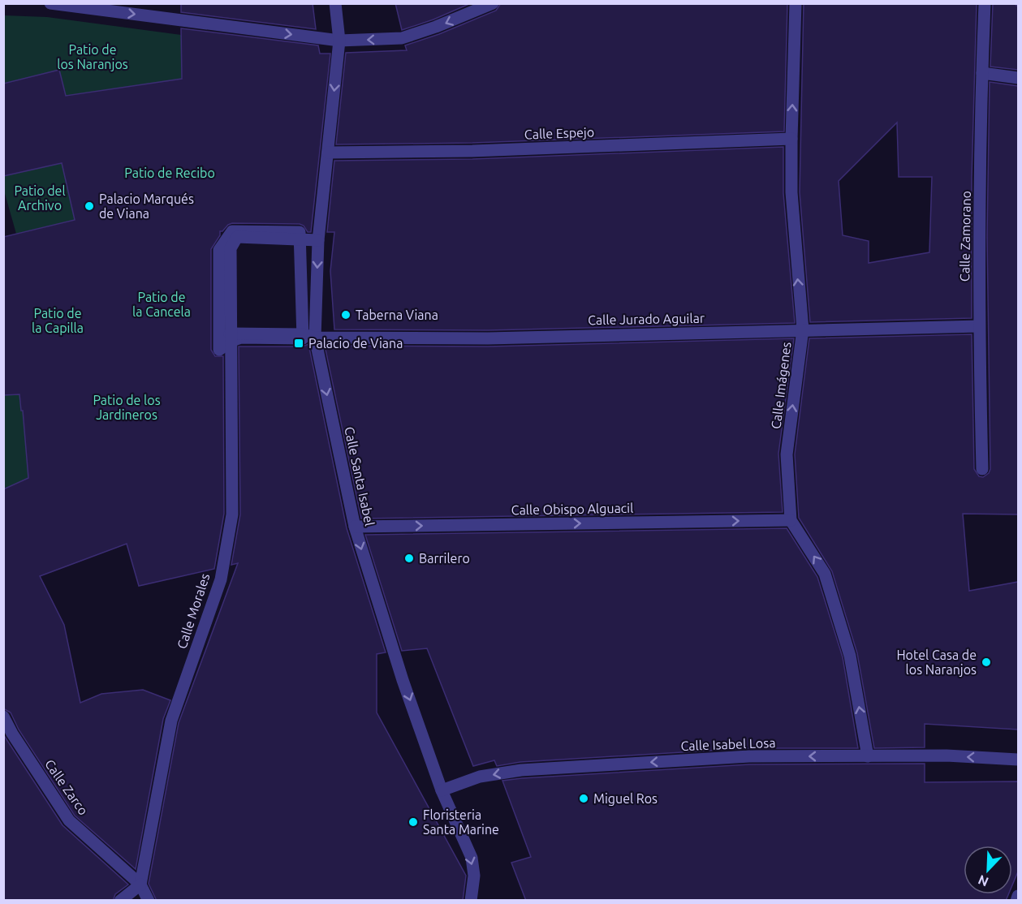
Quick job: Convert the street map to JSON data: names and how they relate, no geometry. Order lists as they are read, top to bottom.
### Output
{
  "streets": {
    "street": [
      "Calle Espejo",
      "Calle Zamorano",
      "Calle Jurado Aguilar",
      "Calle Imágenes",
      "Calle Santa Isabel",
      "Calle Obispo Alguacil",
      "Calle Morales",
      "Calle Isabel Losa",
      "Calle Zarco"
    ]
  },
  "crossings": [
    ["Calle Espejo", "Calle Imágenes"],
    ["Calle Espejo", "Calle Santa Isabel"],
    ["Calle Zamorano", "Calle Jurado Aguilar"],
    ["Calle Jurado Aguilar", "Calle Imágenes"],
    ["Calle Jurado Aguilar", "Calle Santa Isabel"],
    ["Calle Imágenes", "Calle Obispo Alguacil"],
    ["Calle Imágenes", "Calle Isabel Losa"],
    ["Calle Santa Isabel", "Calle Obispo Alguacil"],
    ["Calle Santa Isabel", "Calle Isabel Losa"],
    ["Calle Morales", "Calle Zarco"]
  ],
  "one_way": [
    "Calle Imágenes",
    "Calle Santa Isabel",
    "Calle Obispo Alguacil",
    "Calle Isabel Losa"
  ],
  "parks": [
    "Patio de los Naranjos",
    "Patio de Recibo",
    "Patio del Archivo",
    "Patio de la Cancela",
    "Patio de la Capilla",
    "Patio de los Jardineros"
  ],
  "places": {
    "other": [
      "Palacio Marqués de Viana",
      "Taberna Viana",
      "Barrilero",
      "Hotel Casa de los Naranjos",
      "Miguel Ros",
      "Floristeria Santa Marine"
    ],
    "transit": ["Palacio de Viana"]
  },
  "north": "bottom left"
}
